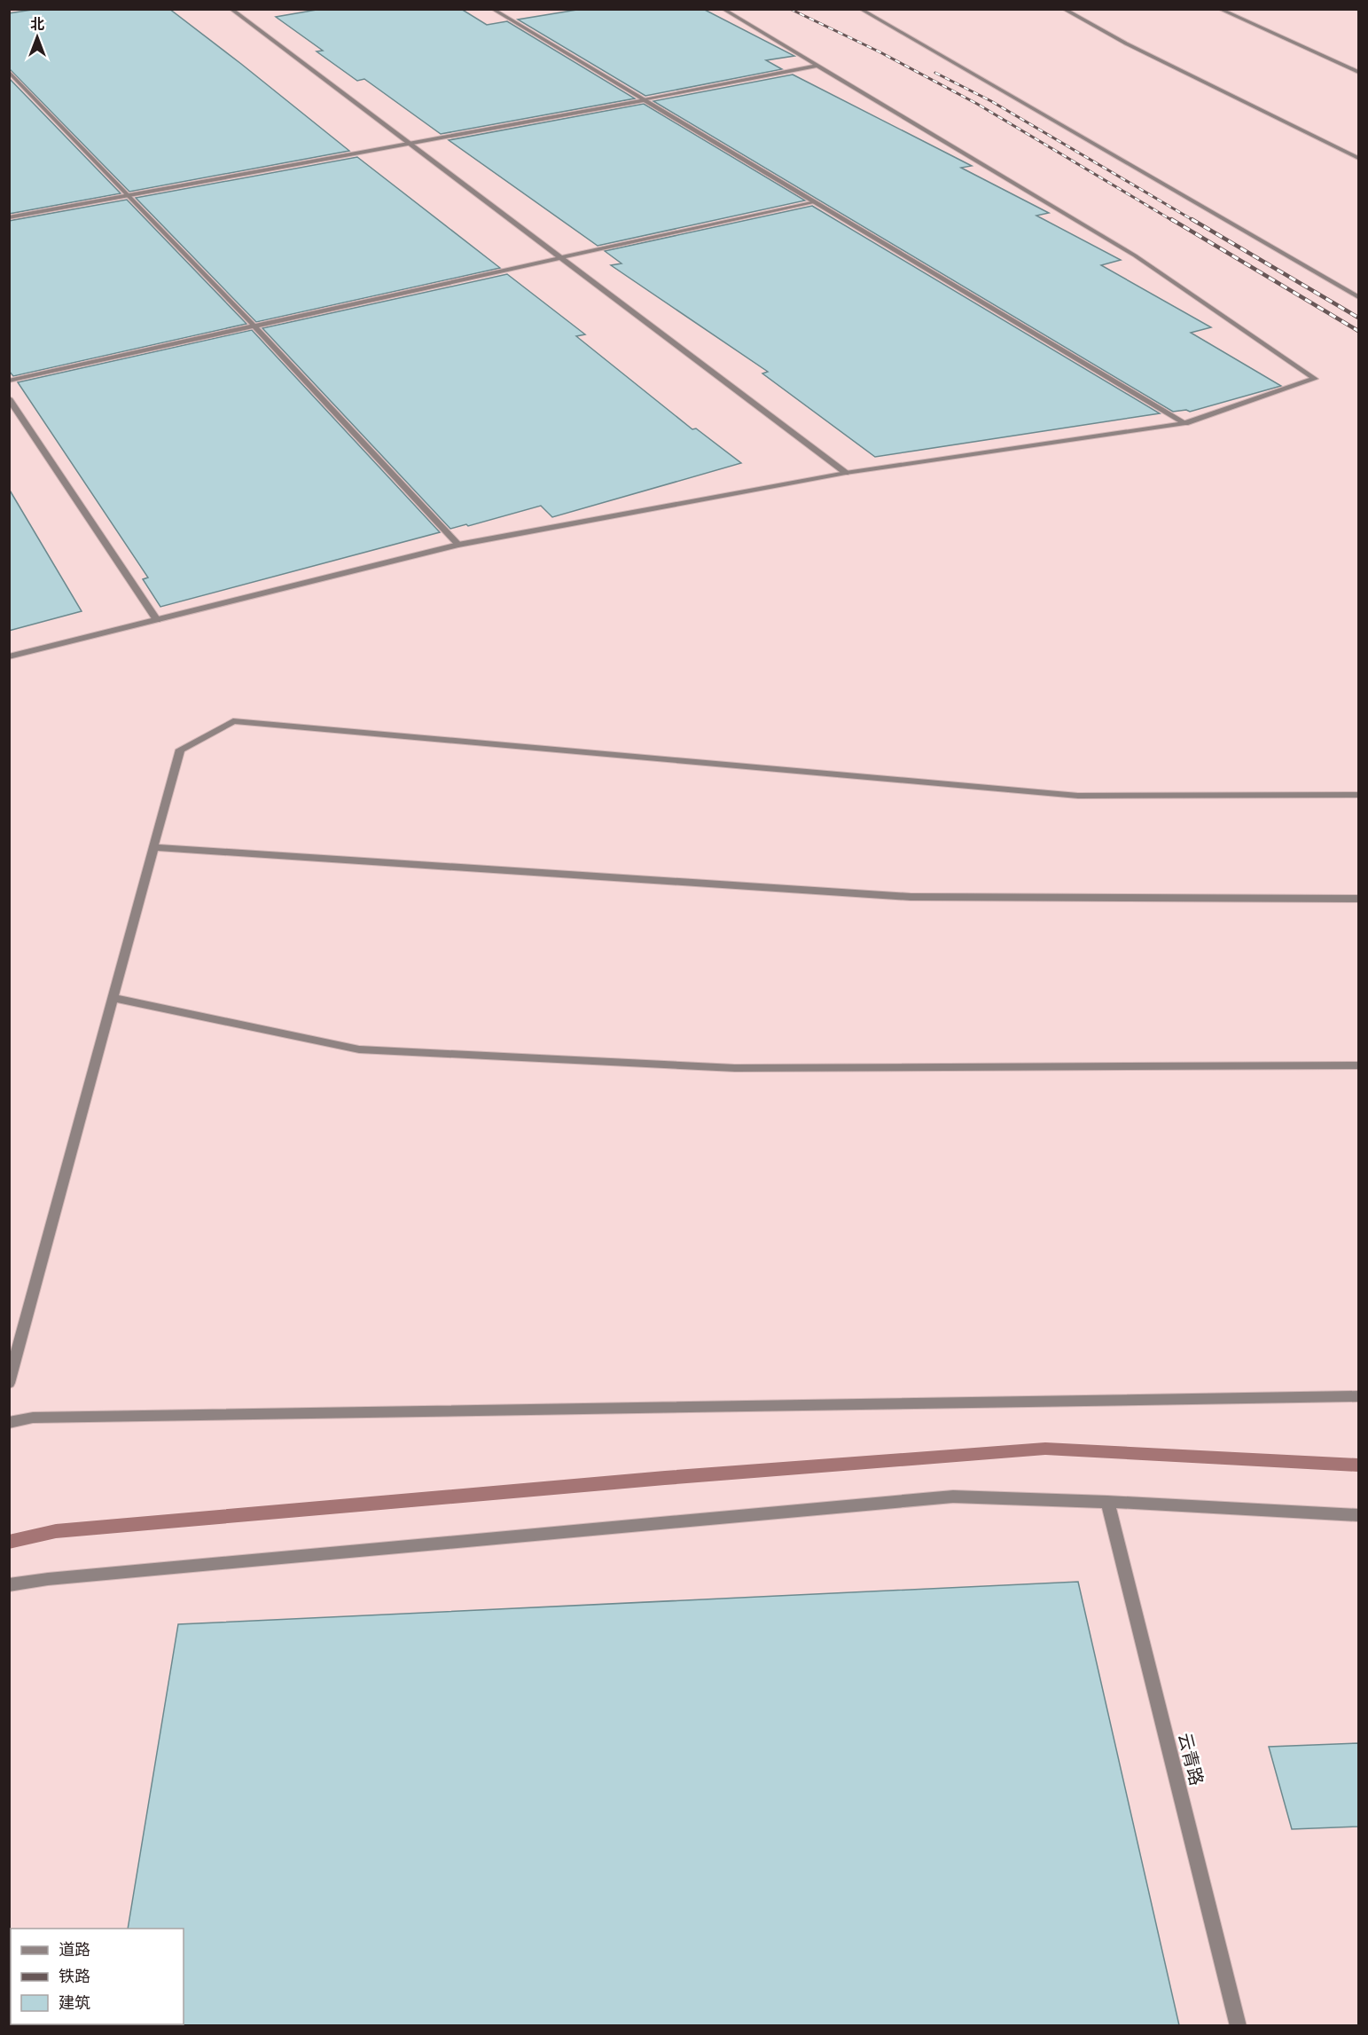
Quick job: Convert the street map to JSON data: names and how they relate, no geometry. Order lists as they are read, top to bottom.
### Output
{
  "streets": {
    "street": ["云青路"]
  },
  "legend": ["道路", "铁路", "建筑"],
  "north": "top"
}
